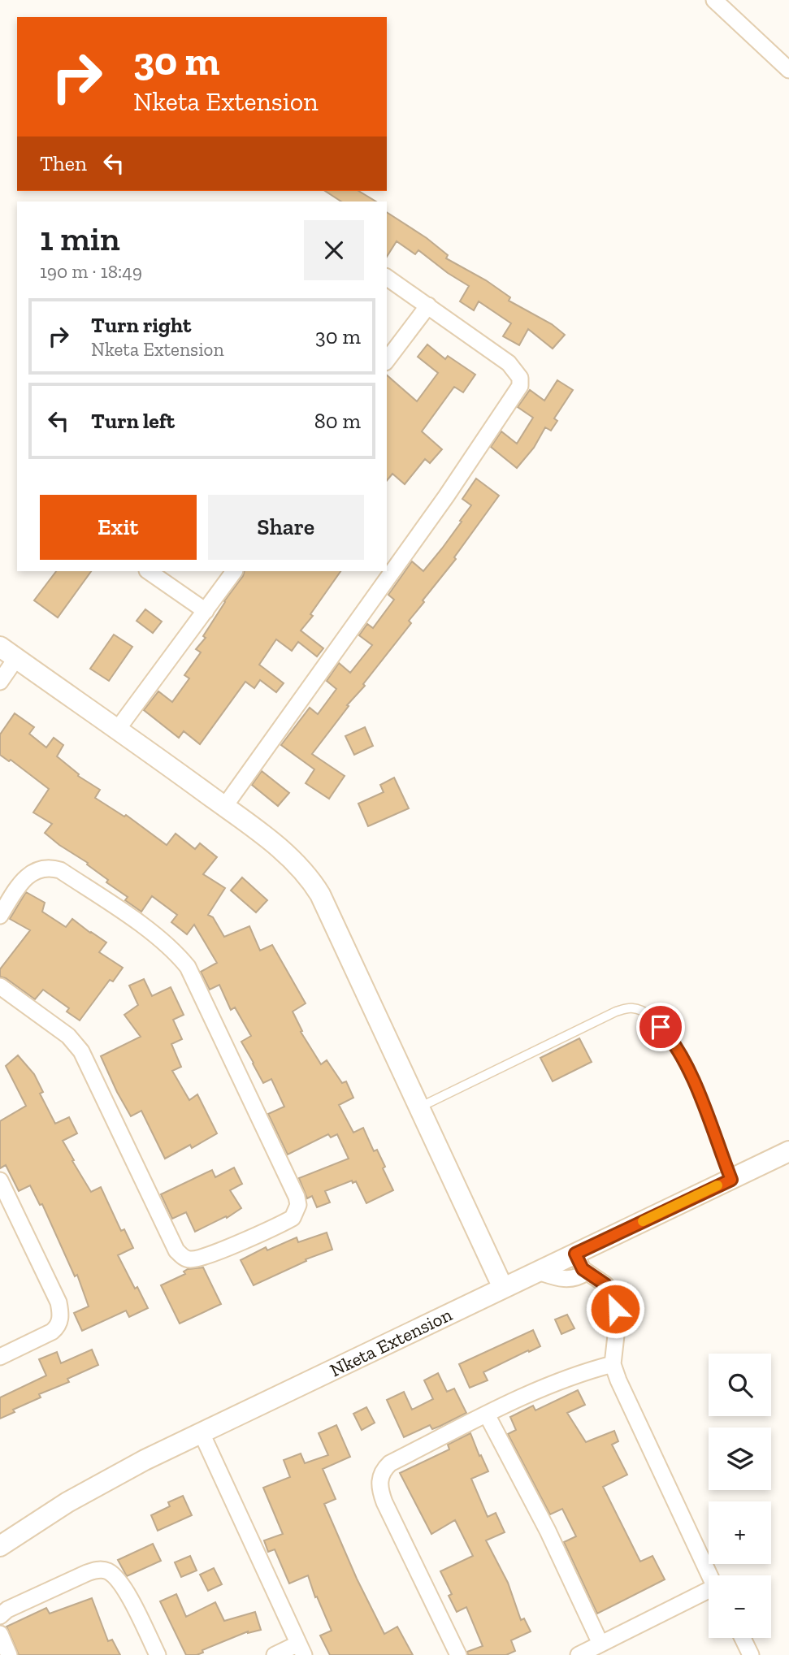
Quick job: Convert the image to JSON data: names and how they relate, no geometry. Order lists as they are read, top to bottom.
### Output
{
  "streets": {
    "street": ["Nketa Extension"]
  },
  "page": {
    "turn": ["30 m", "Nketa Extension"],
    "then": "Then",
    "heading": ["1 min", "190 m · 18:49"],
    "list": [
      {
        "name": "Turn right",
        "note": "Nketa Extension",
        "value": "30 m"
      },
      {
        "name": "Turn left",
        "value": "80 m"
      }
    ],
    "buttons": ["Exit", "Share"],
    "map_buttons": ["+", "−"]
  }
}
